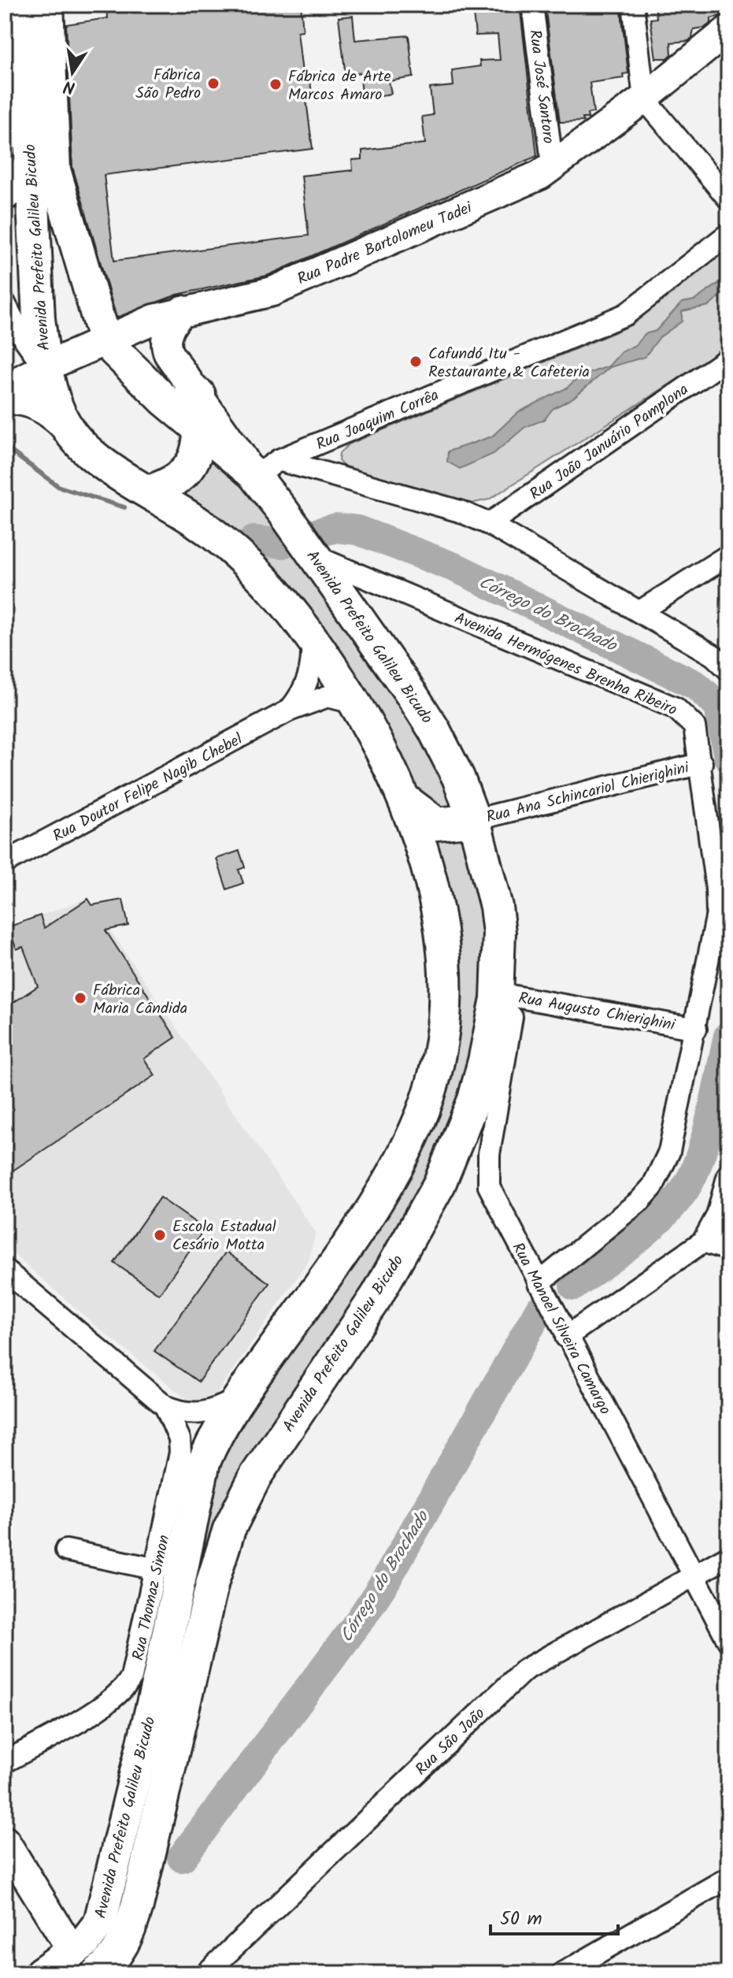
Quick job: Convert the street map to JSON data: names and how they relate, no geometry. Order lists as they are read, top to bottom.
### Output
{
  "streets": {
    "main road": ["Rua Padre Bartolomeu Tadei", "Avenida Prefeito Galileu Bicudo"],
    "street": [
      "Rua José Santoro",
      "Rua Joaquim Corrêa",
      "Rua João Januário Pamplona",
      "Avenida Hermógenes Brenha Ribeiro",
      "Rua Doutor Felipe Nagib Chebel",
      "Rua Ana Schincariol Chierighini",
      "Rua Augusto Chierighini",
      "Rua Manoel Silveira Camargo",
      "Rua Thomaz Simon",
      "Rua São João"
    ]
  },
  "crossings": [
    ["Rua José Santoro", "Rua Padre Bartolomeu Tadei"],
    ["Rua Padre Bartolomeu Tadei", "Avenida Prefeito Galileu Bicudo"],
    ["Avenida Prefeito Galileu Bicudo", "Rua Joaquim Corrêa"],
    ["Avenida Prefeito Galileu Bicudo", "Avenida Hermógenes Brenha Ribeiro"],
    ["Avenida Prefeito Galileu Bicudo", "Rua Doutor Felipe Nagib Chebel"],
    ["Avenida Prefeito Galileu Bicudo", "Rua Ana Schincariol Chierighini"],
    ["Avenida Prefeito Galileu Bicudo", "Rua Augusto Chierighini"],
    ["Avenida Prefeito Galileu Bicudo", "Rua Manoel Silveira Camargo"],
    ["Avenida Prefeito Galileu Bicudo", "Rua Thomaz Simon"],
    ["Avenida Hermógenes Brenha Ribeiro", "Rua Ana Schincariol Chierighini"],
    ["Avenida Hermógenes Brenha Ribeiro", "Rua Augusto Chierighini"],
    ["Avenida Hermógenes Brenha Ribeiro", "Rua Manoel Silveira Camargo"],
    ["Rua Augusto Chierighini", "Rua Manoel Silveira Camargo"],
    ["Rua Manoel Silveira Camargo", "Rua São João"]
  ],
  "water": ["Córrego do Brochado"],
  "places": [
    "Fábrica São Pedro",
    "Fábrica de Arte Marcos Amaro",
    "Cafundó Itu - Restaurante & Cafeteria",
    "Fábrica Maria Cândida",
    "Escola Estadual Cesário Motta"
  ],
  "scale_bar": "50 m",
  "north": "bottom"
}
